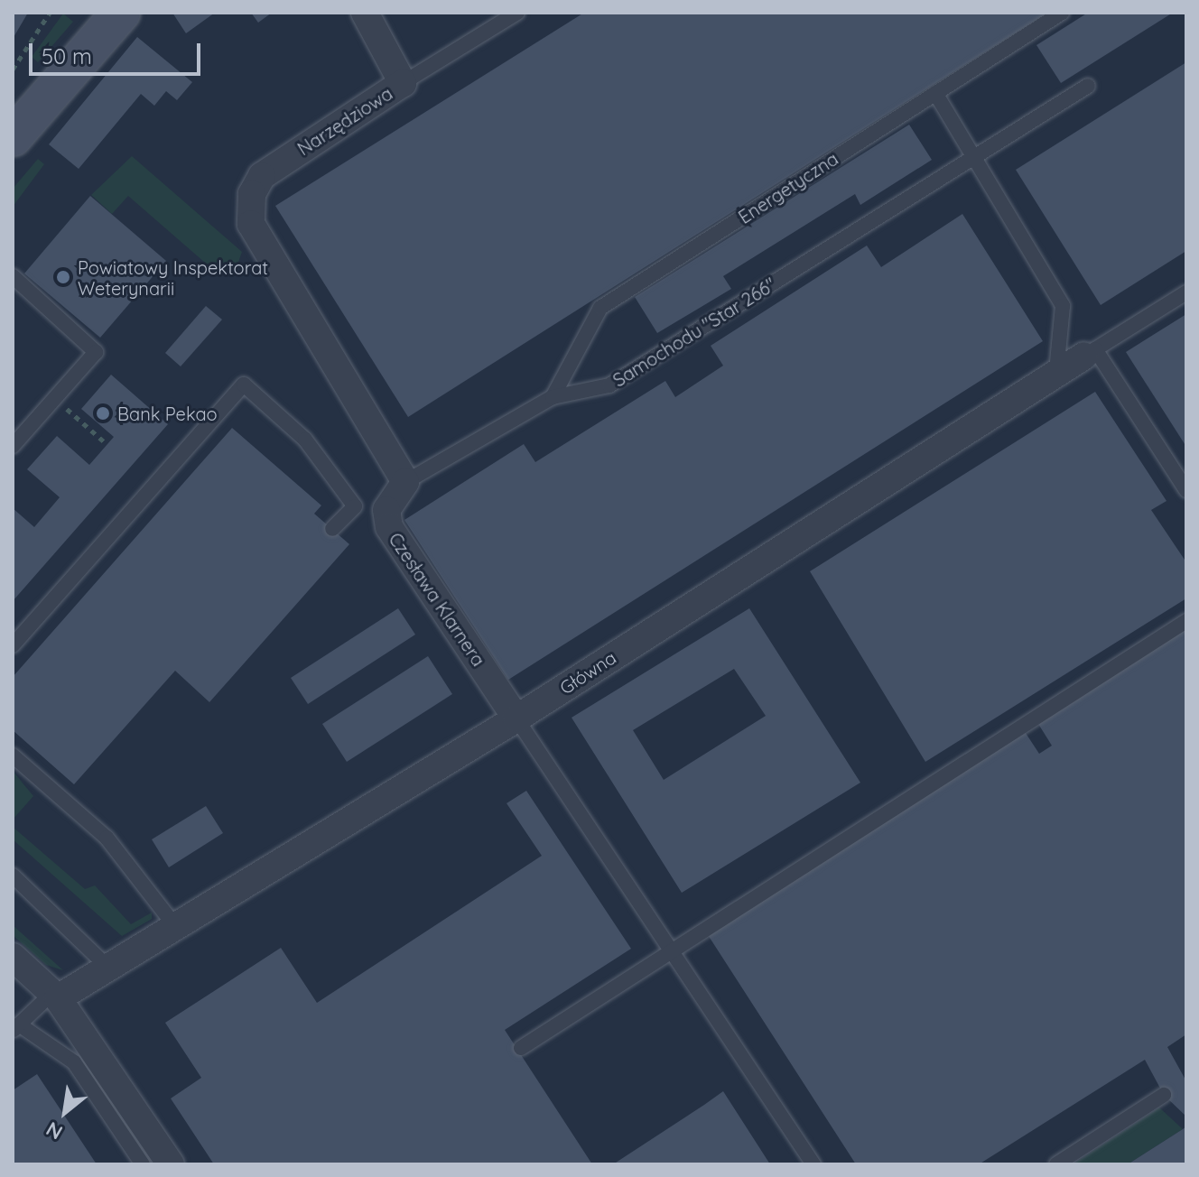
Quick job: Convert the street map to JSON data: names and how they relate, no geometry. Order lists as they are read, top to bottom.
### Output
{
  "streets": {
    "street": ["Narzędziowa", "Czesława Klarnera", "Główna"],
    "lane": ["Energetyczna", "Samochodu \"Star 266\""]
  },
  "crossings": [
    ["Narzędziowa", "Samochodu \"Star 266\""],
    ["Narzędziowa", "Czesława Klarnera"],
    ["Energetyczna", "Samochodu \"Star 266\""],
    ["Samochodu \"Star 266\"", "Czesława Klarnera"],
    ["Czesława Klarnera", "Główna"]
  ],
  "places": ["Powiatowy Inspektorat Weterynarii", "Bank Pekao"],
  "scale_bar": "50 m",
  "north": "bottom left"
}
